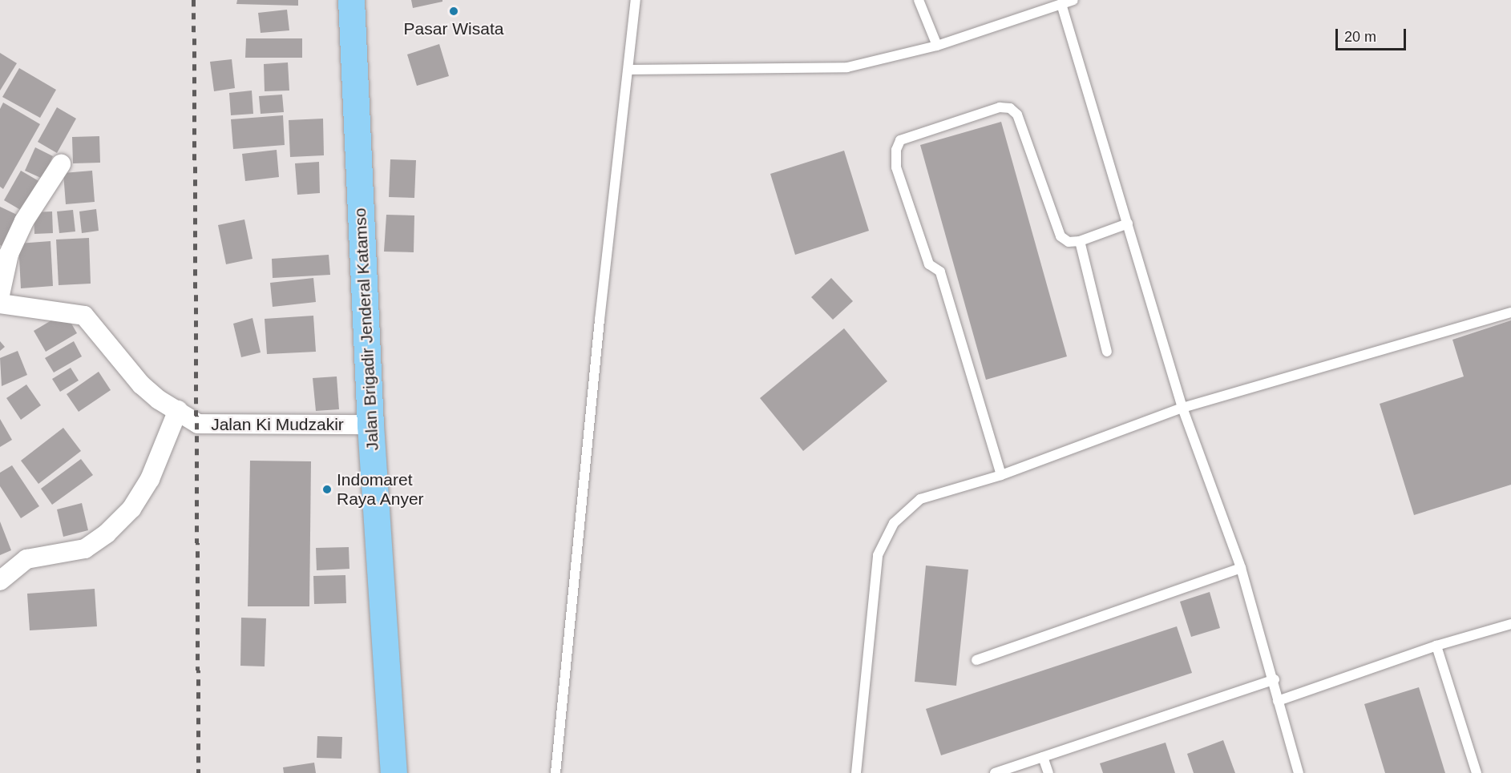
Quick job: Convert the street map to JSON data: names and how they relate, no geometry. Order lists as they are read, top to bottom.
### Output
{
  "streets": {
    "highway": ["Jalan Brigadir Jenderal Katamso"],
    "street": ["Jalan Ki Mudzakir"]
  },
  "crossings": [
    ["Jalan Brigadir Jenderal Katamso", "Jalan Ki Mudzakir"]
  ],
  "places": ["Pasar Wisata", "Indomaret Raya Anyer"],
  "scale_bar": "20 m"
}
